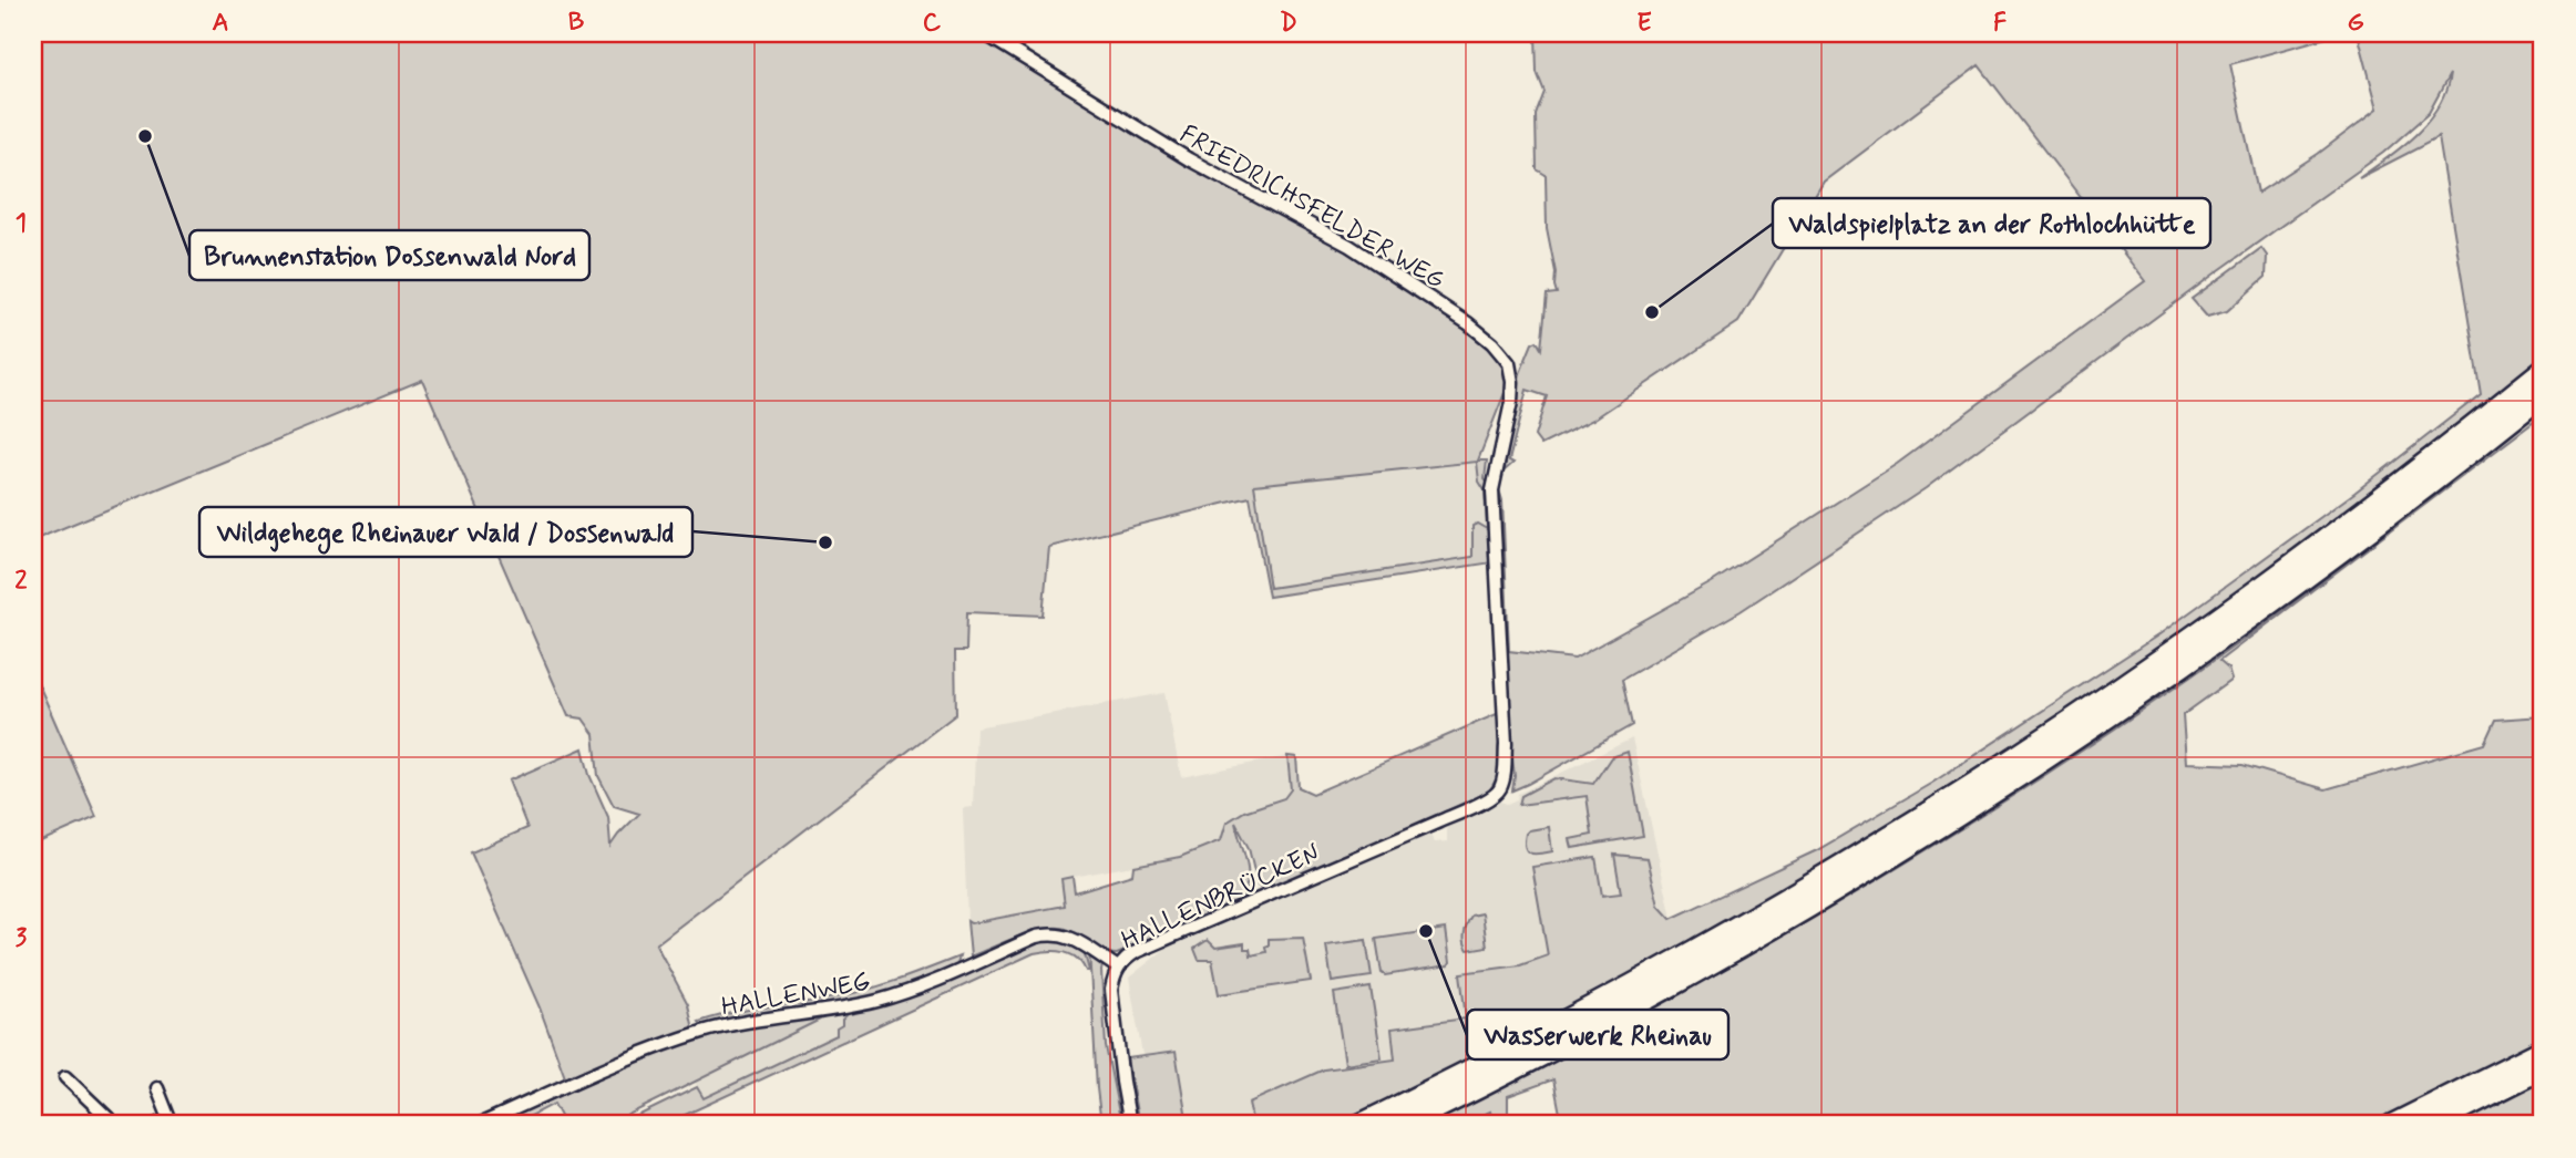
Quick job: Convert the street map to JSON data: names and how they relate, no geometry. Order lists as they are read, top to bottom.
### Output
{
  "streets": {
    "street": ["FRIEDRICHSFELDER WEG", "HALLENBRÜCKEN", "HALLENWEG"]
  },
  "crossings": [
    ["FRIEDRICHSFELDER WEG", "HALLENBRÜCKEN"],
    ["HALLENBRÜCKEN", "HALLENWEG"]
  ],
  "places": [
    "Brunnenstation Dossenwald Nord",
    "Waldspielplatz an der Rothlochhütte",
    "Wildgehege Rheinauer Wald / Dossenwald",
    "Wasserwerk Rheinau"
  ],
  "grid": {
    "columns": [
      "A",
      "B",
      "C",
      "D",
      "E",
      "F",
      "G"
    ],
    "rows": ["1", "2", "3"]
  }
}
